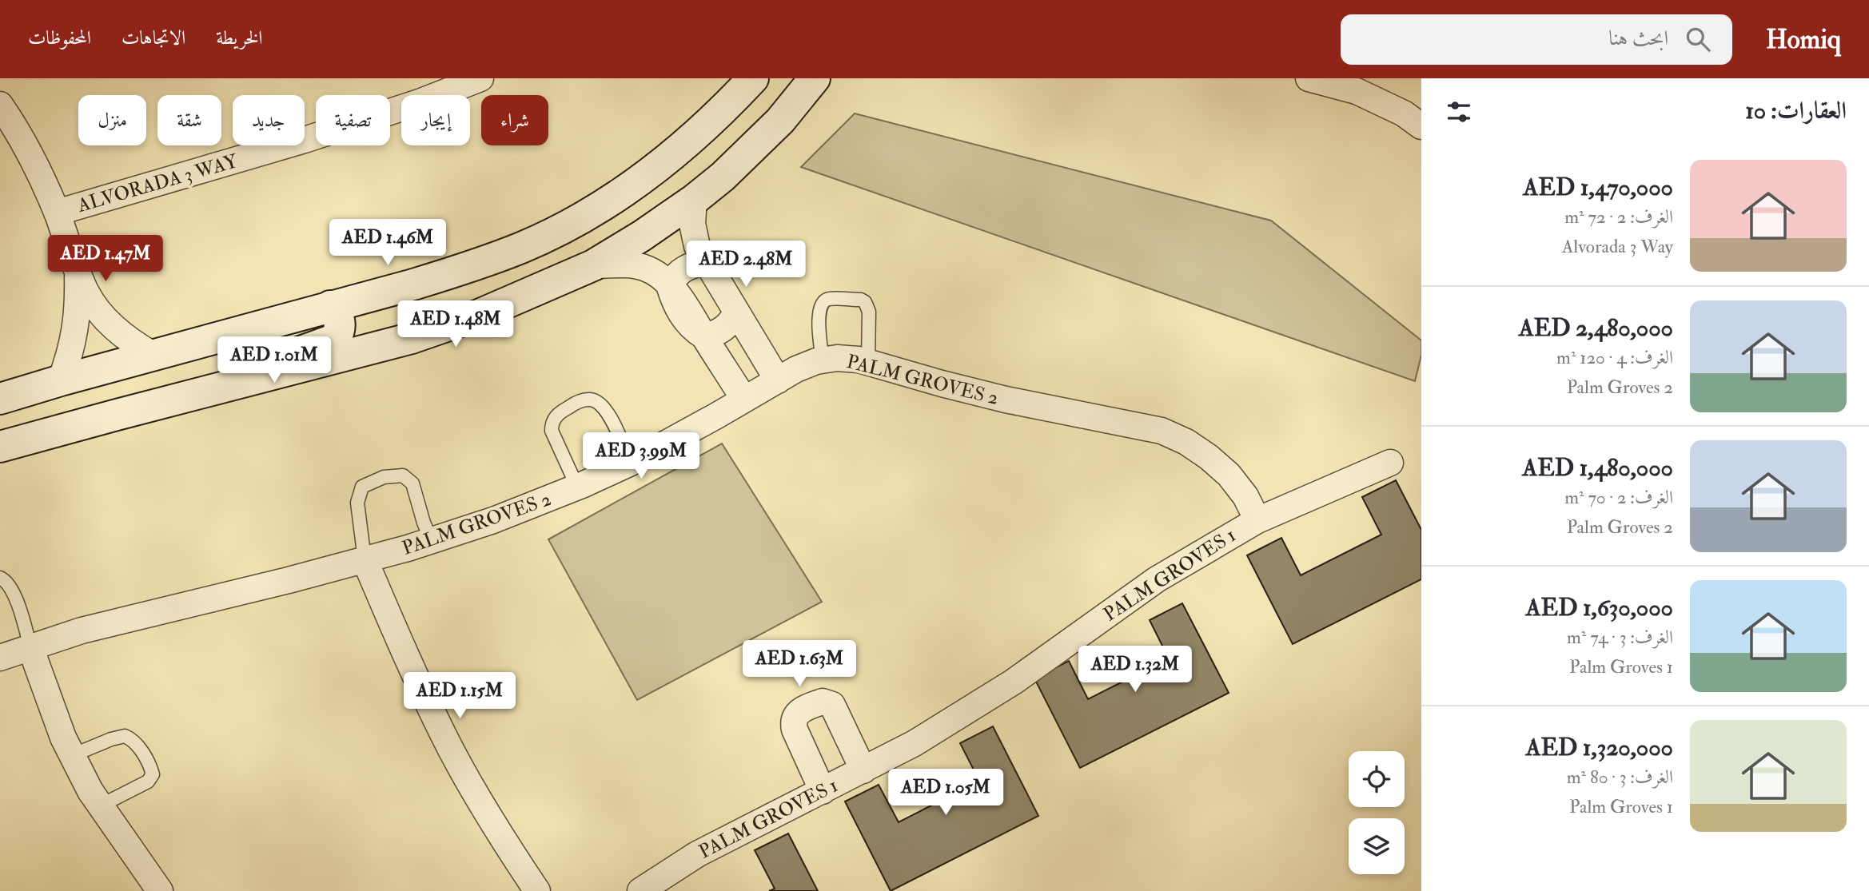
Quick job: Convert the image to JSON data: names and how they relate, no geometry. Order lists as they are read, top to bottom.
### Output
{
  "streets": {
    "street": ["ALVORADA 3 WAY", "PALM GROVES 2", "PALM GROVES 1"]
  },
  "crossings": [
    ["PALM GROVES 2", "PALM GROVES 1"]
  ],
  "page": {
    "header": "Homiq",
    "search": "ابحث هنا",
    "nav": ["الخريطة", "الاتجاهات", "المحفوظات"],
    "heading": "العقارات: 10",
    "chip": [
      "شراء",
      "إيجار",
      "تصفية",
      "جديد",
      "شقة",
      "منزل"
    ],
    "list": [
      {
        "name": "AED 1,470,000",
        "note": "الغرف: 2 · 72 m² · Alvorada 3 Way"
      },
      {
        "name": "AED 2,480,000",
        "note": "الغرف: 4 · 120 m² · Palm Groves 2"
      },
      {
        "name": "AED 1,480,000",
        "note": "الغرف: 2 · 70 m² · Palm Groves 2"
      },
      {
        "name": "AED 1,630,000",
        "note": "الغرف: 3 · 74 m² · Palm Groves 1"
      },
      {
        "name": "AED 1,320,000",
        "note": "الغرف: 3 · 80 m² · Palm Groves 1"
      }
    ],
    "price": [
      "AED 1.46M",
      "AED 1.47M",
      "AED 2.48M",
      "AED 1.48M",
      "AED 1.01M",
      "AED 3.99M",
      "AED 1.63M",
      "AED 1.32M",
      "AED 1.15M",
      "AED 1.05M"
    ]
  }
}
